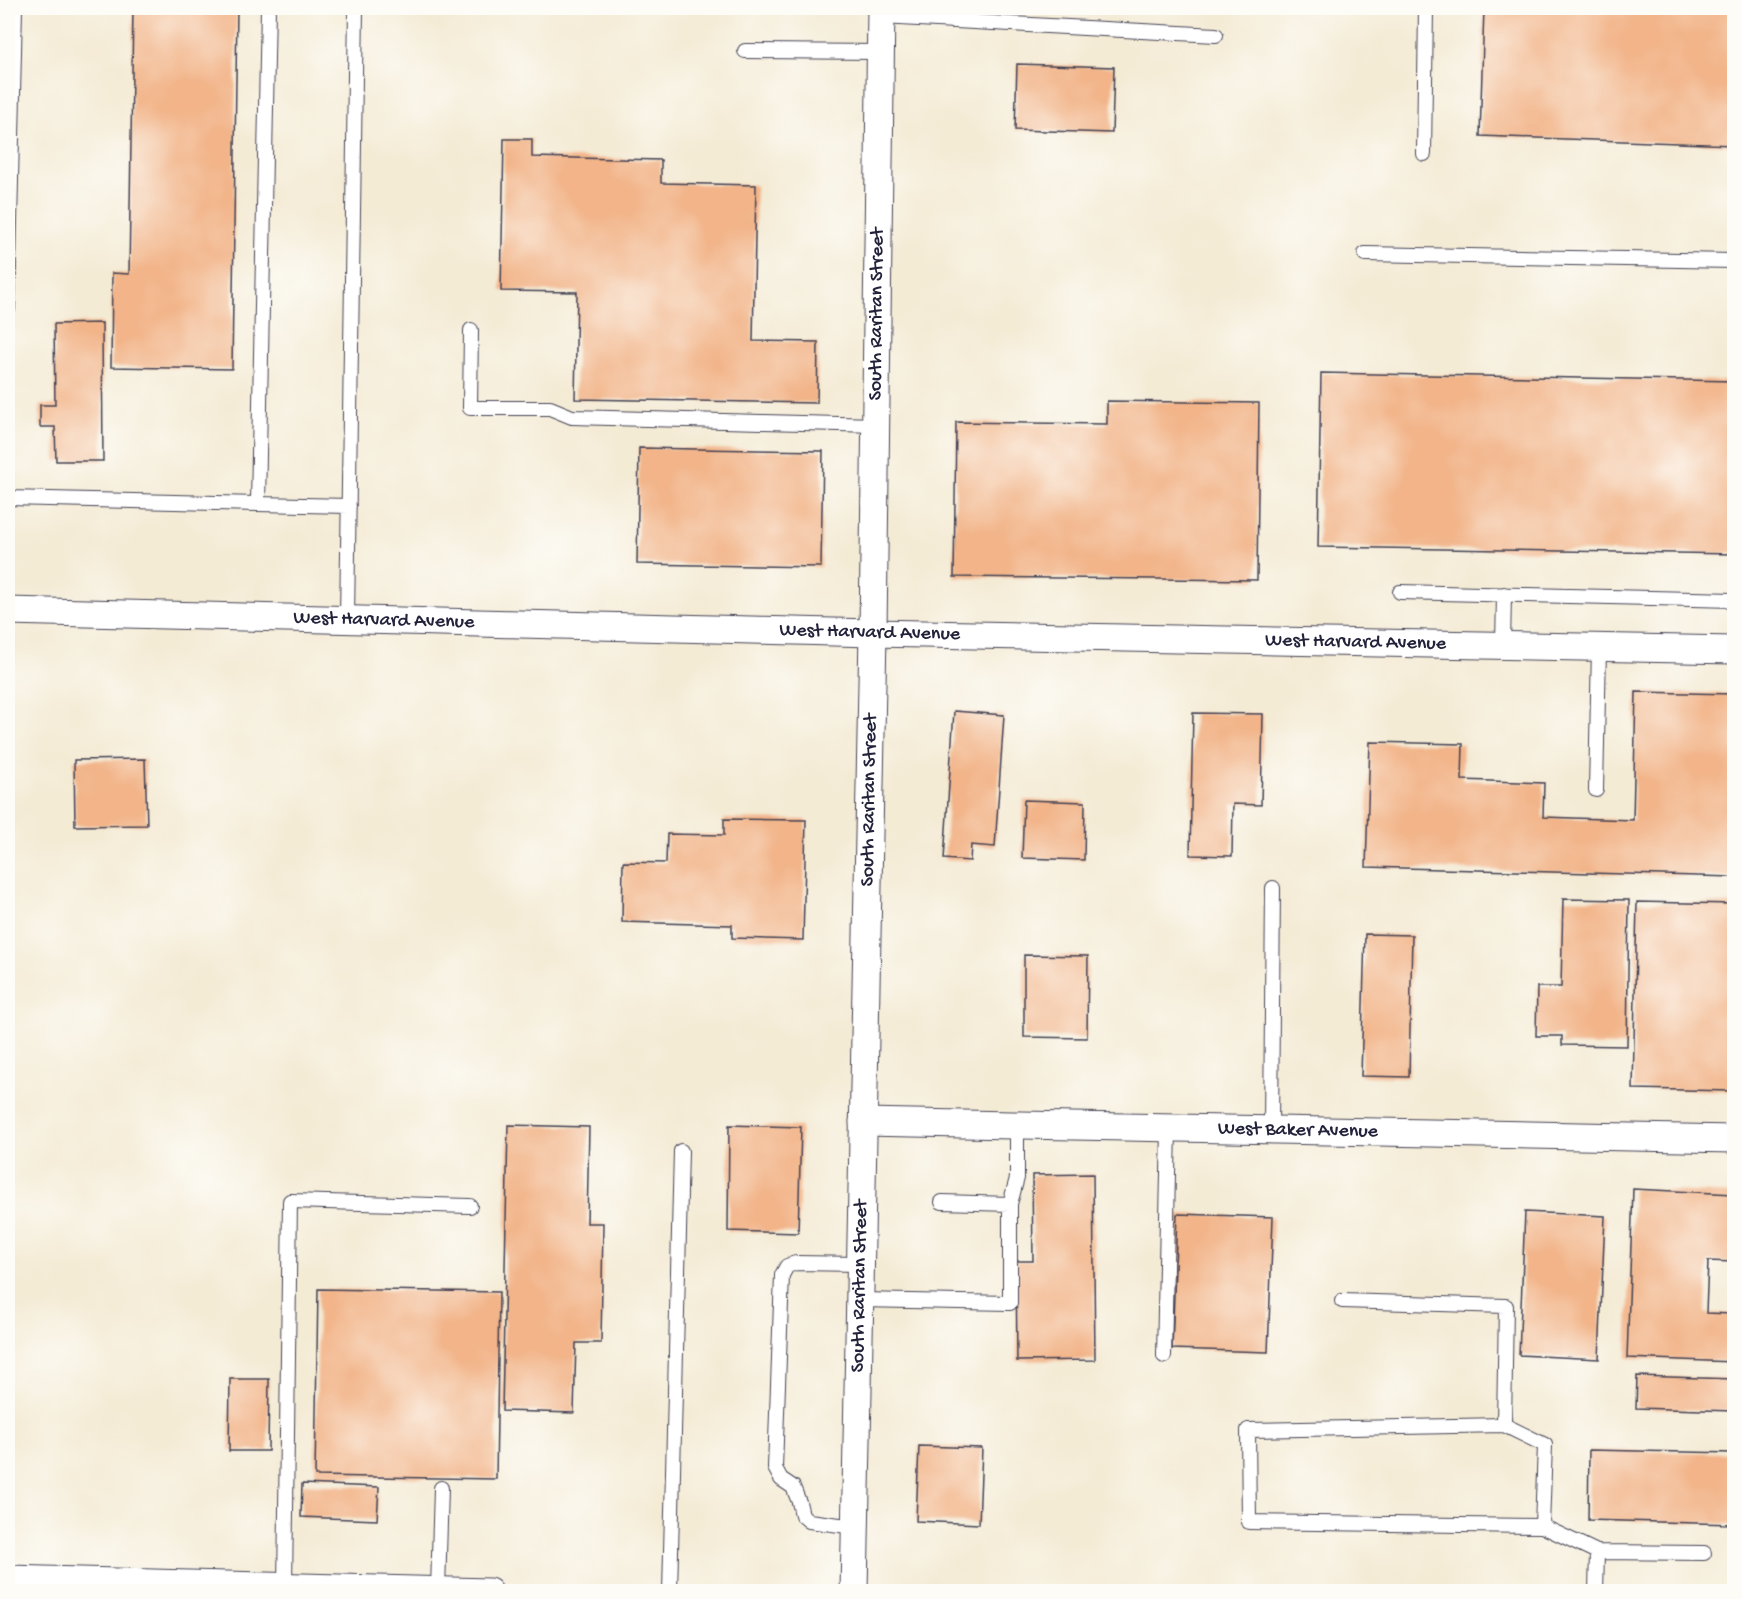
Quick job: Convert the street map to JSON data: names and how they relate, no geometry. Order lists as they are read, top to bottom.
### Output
{
  "streets": {
    "street": ["South Raritan Street", "West Harvard Avenue", "West Baker Avenue"]
  },
  "crossings": [
    ["South Raritan Street", "West Harvard Avenue"],
    ["South Raritan Street", "West Baker Avenue"]
  ]
}
